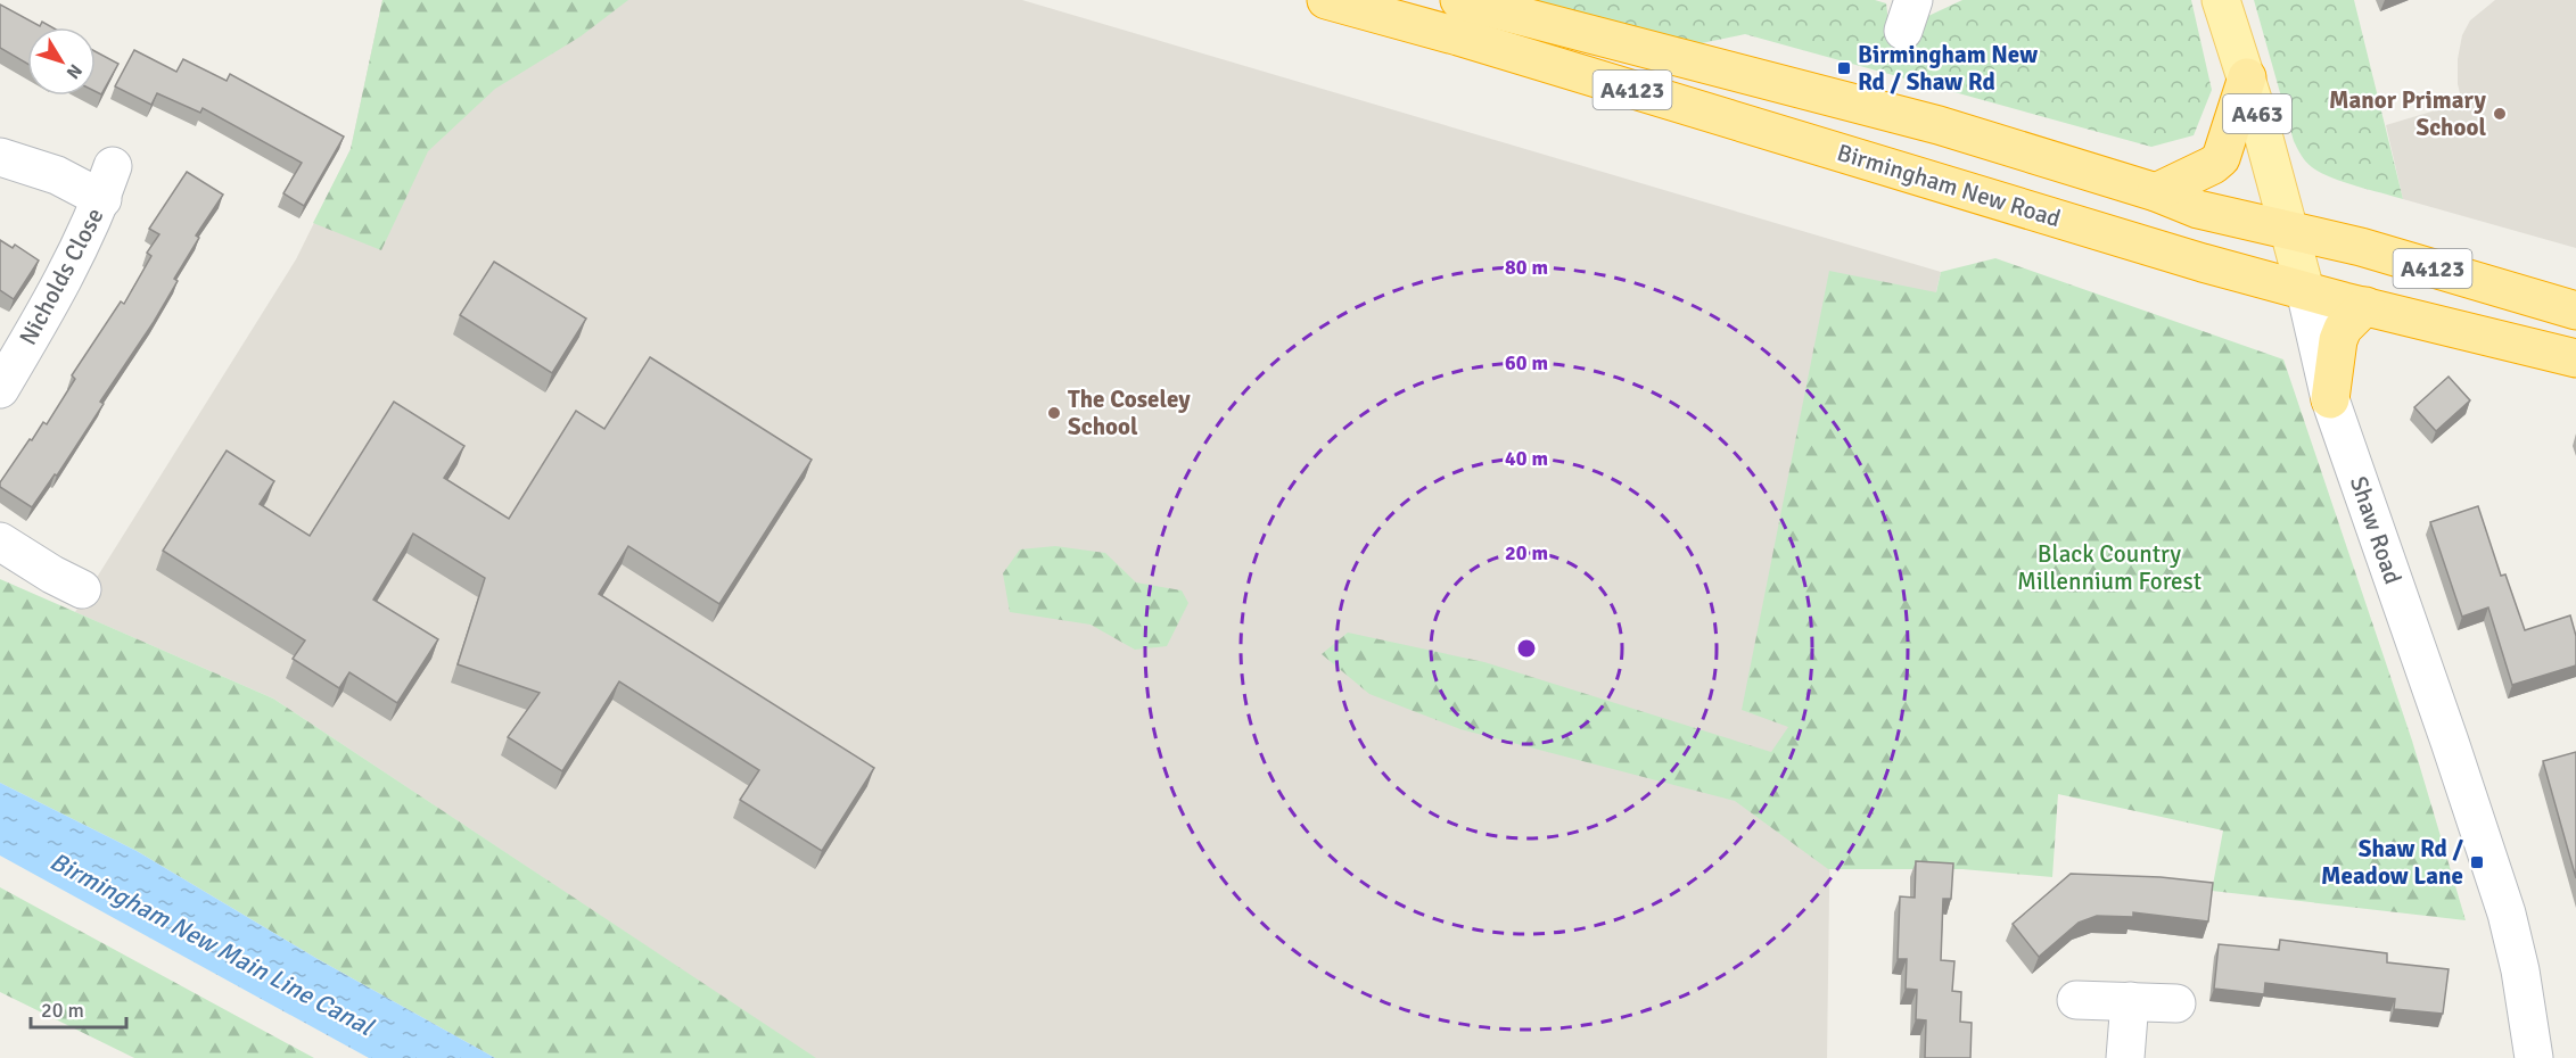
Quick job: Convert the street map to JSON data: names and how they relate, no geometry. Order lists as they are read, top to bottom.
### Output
{
  "streets": {
    "highway": ["A4123", "Birmingham New Road"],
    "main road": ["A463", "Shaw Road"],
    "street": ["Nicholds Close"]
  },
  "crossings": [
    ["A4123", "Shaw Road"],
    ["Birmingham New Road", "Shaw Road"]
  ],
  "water": ["Birmingham New Main Line Canal"],
  "parks": ["Black Country Millennium Forest"],
  "places": {
    "transit": ["Birmingham New Rd / Shaw Rd", "Shaw Rd / Meadow Lane"],
    "other": ["Manor Primary School", "The Coseley School"]
  },
  "scale_bar": "20 m",
  "north": "bottom right",
  "rings": [
    "80 m",
    "60 m",
    "40 m",
    "20 m"
  ]
}
